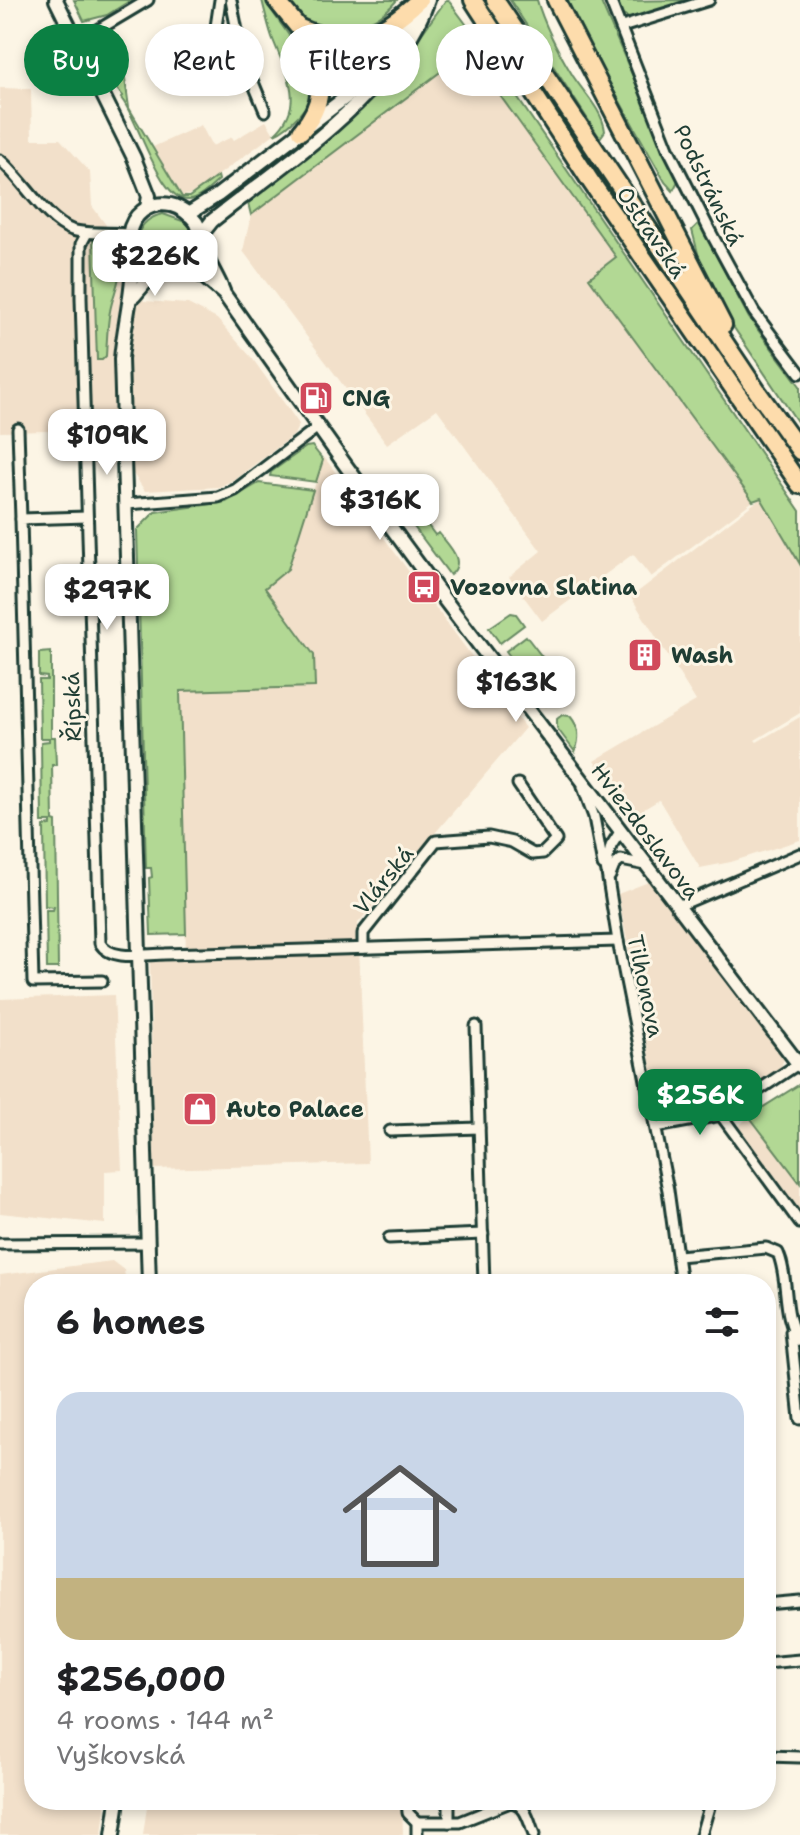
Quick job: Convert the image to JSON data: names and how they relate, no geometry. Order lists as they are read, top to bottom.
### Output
{
  "streets": {
    "highway": ["Ostravská"],
    "main road": ["Hviezdoslavova"],
    "street": [
      "Podstránská",
      "Řípská",
      "Vlárská",
      "Tilhonova"
    ]
  },
  "crossings": [
    ["Řípská", "Vlárská"],
    ["Hviezdoslavova", "Tilhonova"],
    ["Vlárská", "Tilhonova"]
  ],
  "places": {
    "fuel station": ["CNG"],
    "bus stop": ["Vozovna Slatina"],
    "building": ["Wash"],
    "shop": ["Auto Palace"]
  },
  "page": {
    "chip": [
      "Buy",
      "Rent",
      "Filters",
      "New"
    ],
    "price": [
      "$226K",
      "$109K",
      "$316K",
      "$297K",
      "$163K",
      "$256K"
    ],
    "heading": "6 homes",
    "list": [
      {
        "name": "$256,000",
        "note": "4 rooms · 144 m² · Vyškovská"
      }
    ]
  }
}
